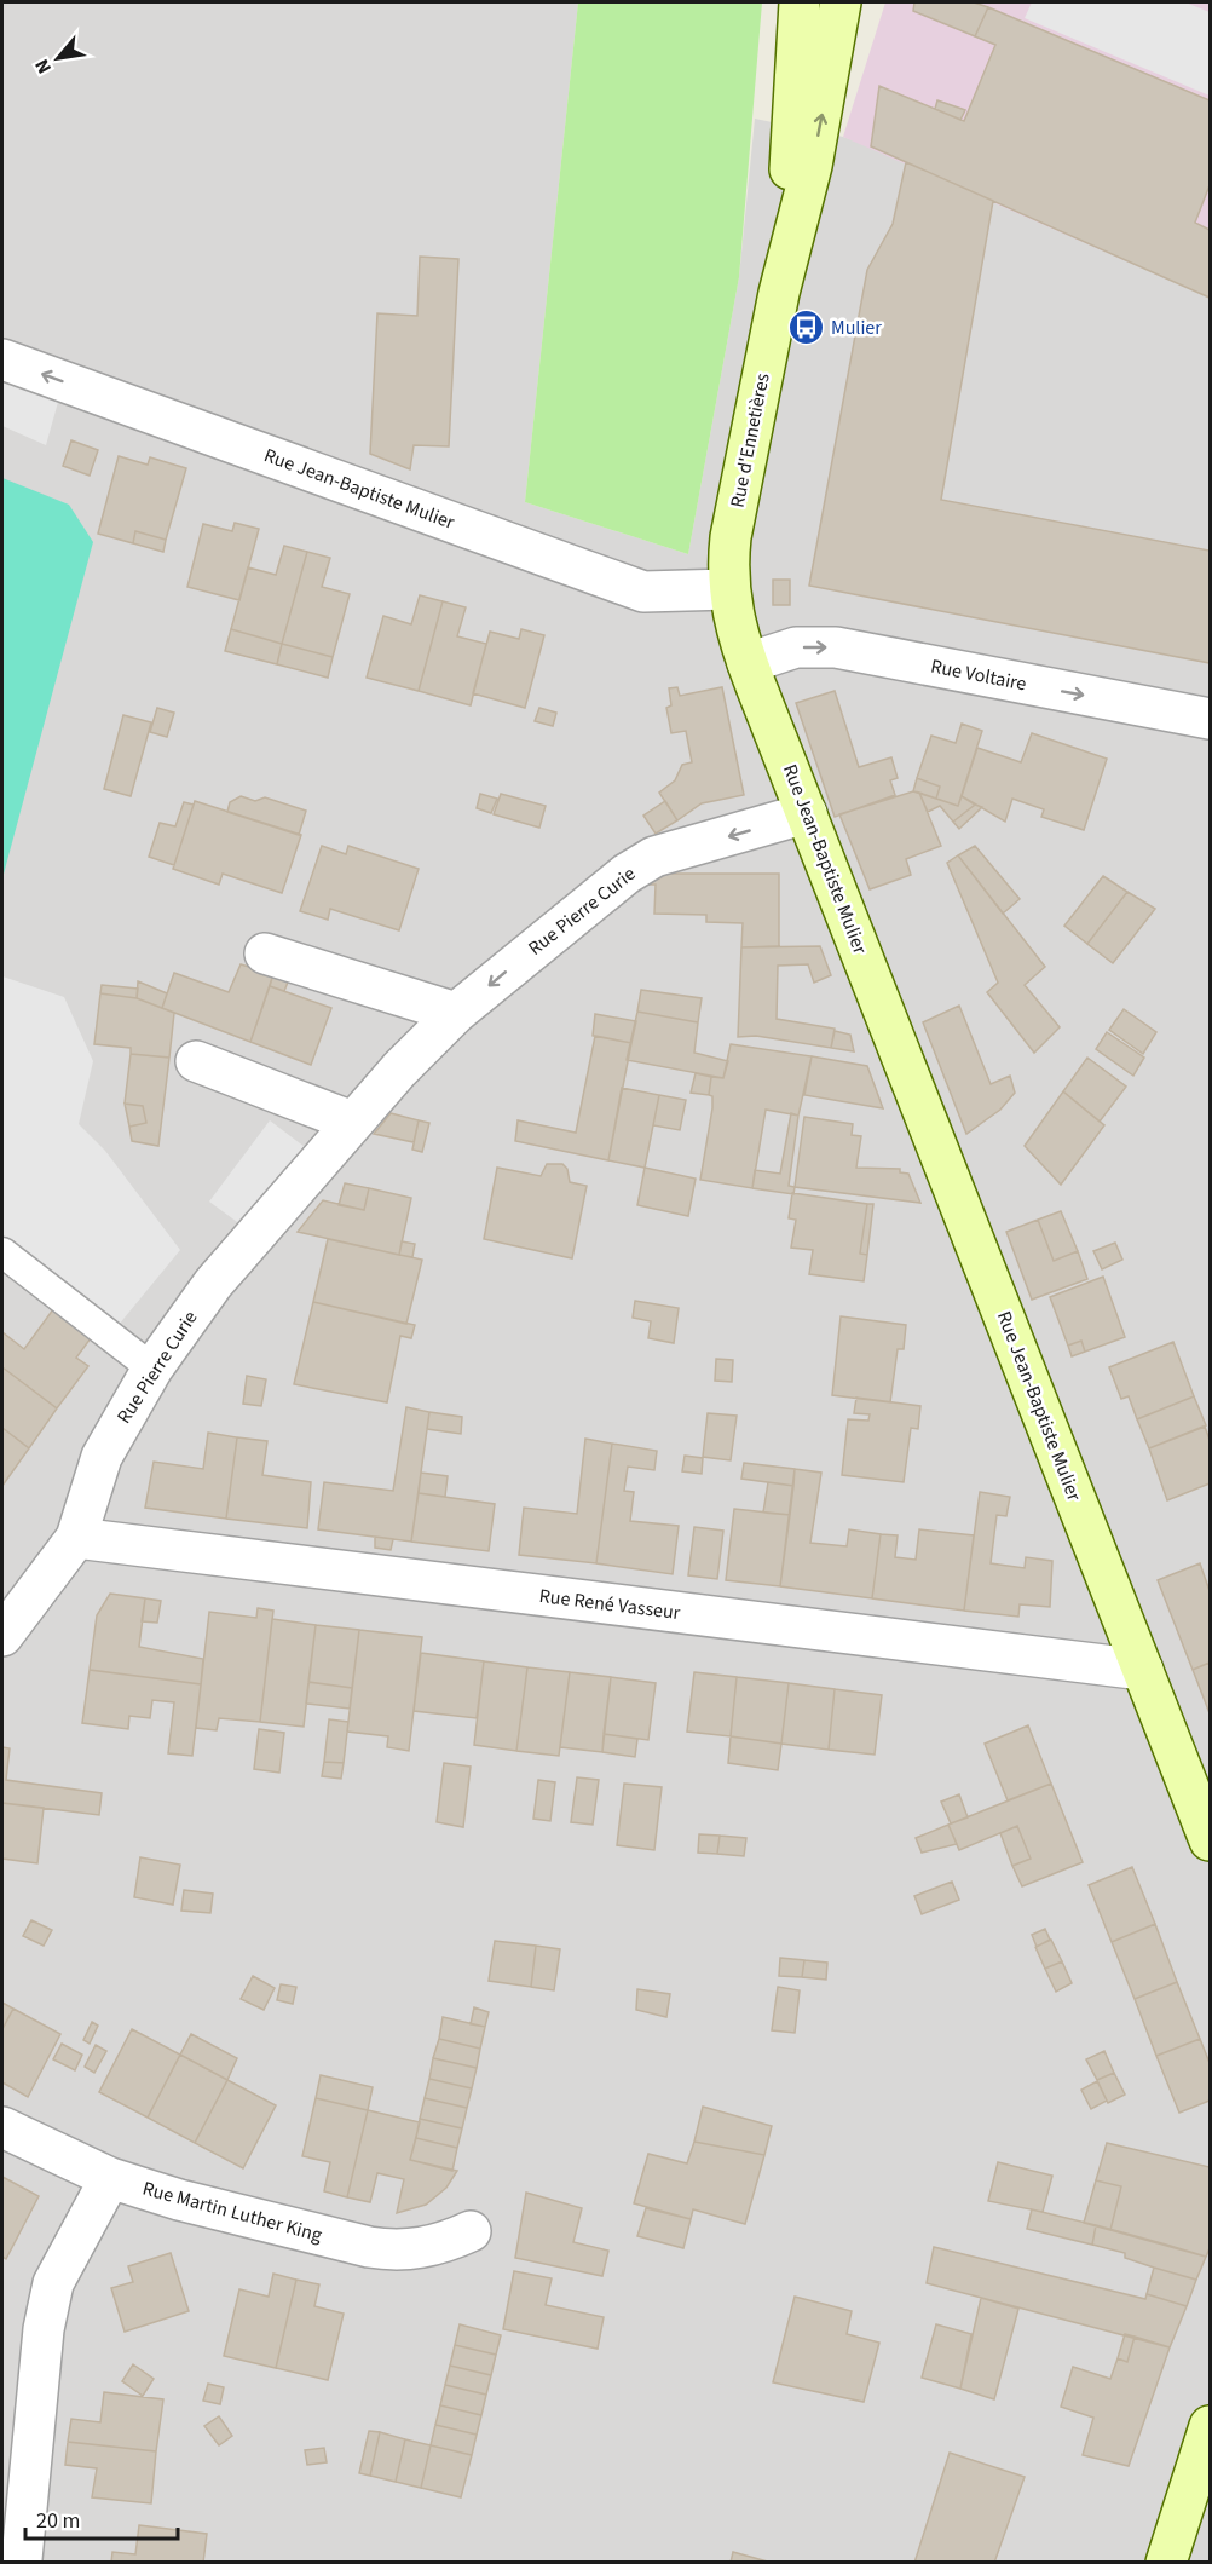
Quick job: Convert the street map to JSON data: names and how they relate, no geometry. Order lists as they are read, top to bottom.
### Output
{
  "streets": {
    "main road": ["Rue d'Ennetières", "Rue Jean-Baptiste Mulier"],
    "street": [
      "Rue Voltaire",
      "Rue Pierre Curie",
      "Rue René Vasseur",
      "Rue Martin Luther King"
    ]
  },
  "crossings": [
    ["Rue d'Ennetières", "Rue Jean-Baptiste Mulier"],
    ["Rue Jean-Baptiste Mulier", "Rue Voltaire"],
    ["Rue Jean-Baptiste Mulier", "Rue Pierre Curie"],
    ["Rue Jean-Baptiste Mulier", "Rue René Vasseur"],
    ["Rue Pierre Curie", "Rue René Vasseur"]
  ],
  "one_way": ["Rue Jean-Baptiste Mulier", "Rue Voltaire"],
  "places": {
    "bus stop": ["Mulier"]
  },
  "scale_bar": "20 m",
  "north": "bottom left"
}
